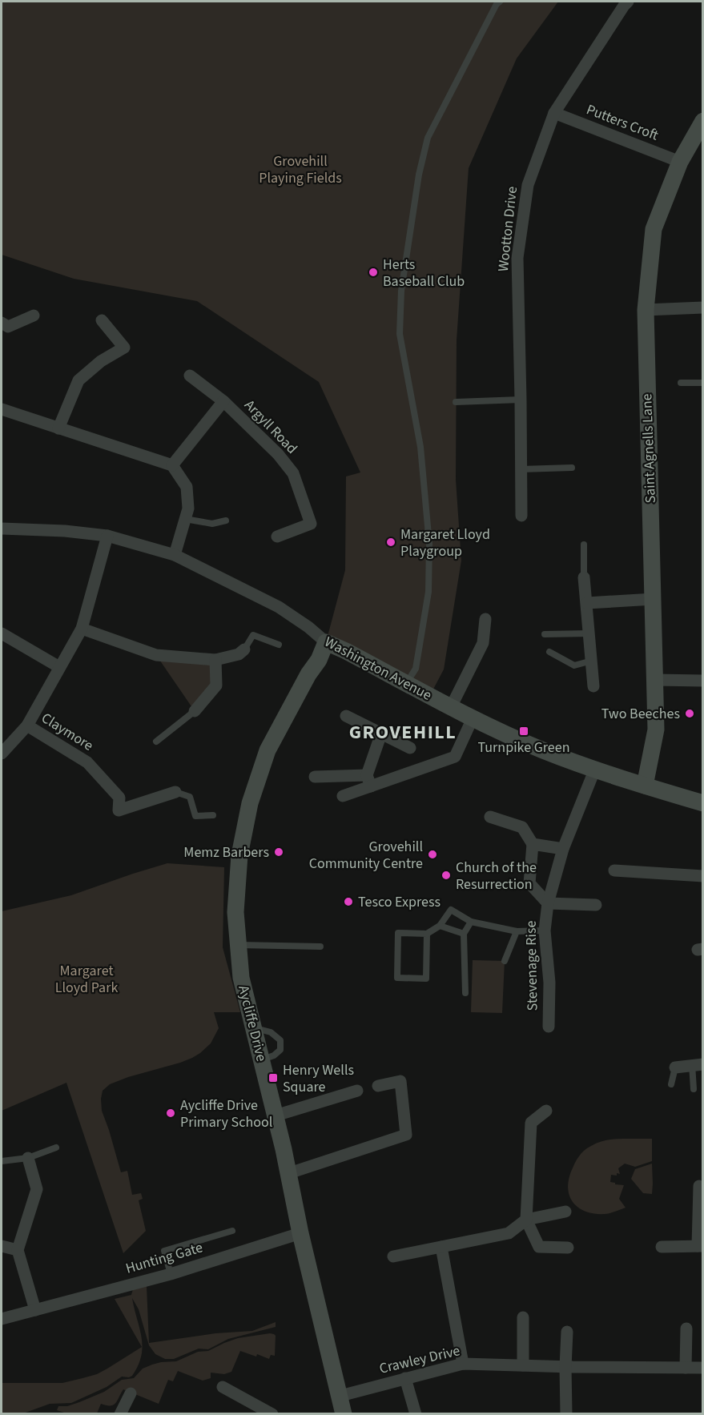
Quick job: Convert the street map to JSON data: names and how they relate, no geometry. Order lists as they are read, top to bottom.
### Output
{
  "streets": {
    "street": [
      "Putters Croft",
      "Wootton Drive",
      "Argyll Road",
      "Saint Agnells Lane",
      "Washington Avenue",
      "Claymore",
      "Stevenage Rise",
      "Aycliffe Drive",
      "Hunting Gate",
      "Crawley Drive"
    ]
  },
  "crossings": [
    ["Putters Croft", "Wootton Drive"],
    ["Putters Croft", "Saint Agnells Lane"],
    ["Saint Agnells Lane", "Washington Avenue"],
    ["Washington Avenue", "Claymore"],
    ["Washington Avenue", "Stevenage Rise"],
    ["Washington Avenue", "Aycliffe Drive"],
    ["Aycliffe Drive", "Hunting Gate"],
    ["Aycliffe Drive", "Crawley Drive"]
  ],
  "districts": ["GROVEHILL"],
  "parks": ["Grovehill Playing Fields", "Margaret Lloyd Park"],
  "places": {
    "other": [
      "Herts Baseball Club",
      "Margaret Lloyd Playgroup",
      "Two Beeches",
      "Memz Barbers",
      "Grovehill Community Centre",
      "Church of the Resurrection",
      "Tesco Express",
      "Aycliffe Drive Primary School"
    ],
    "transit": ["Turnpike Green", "Henry Wells Square"]
  }
}
